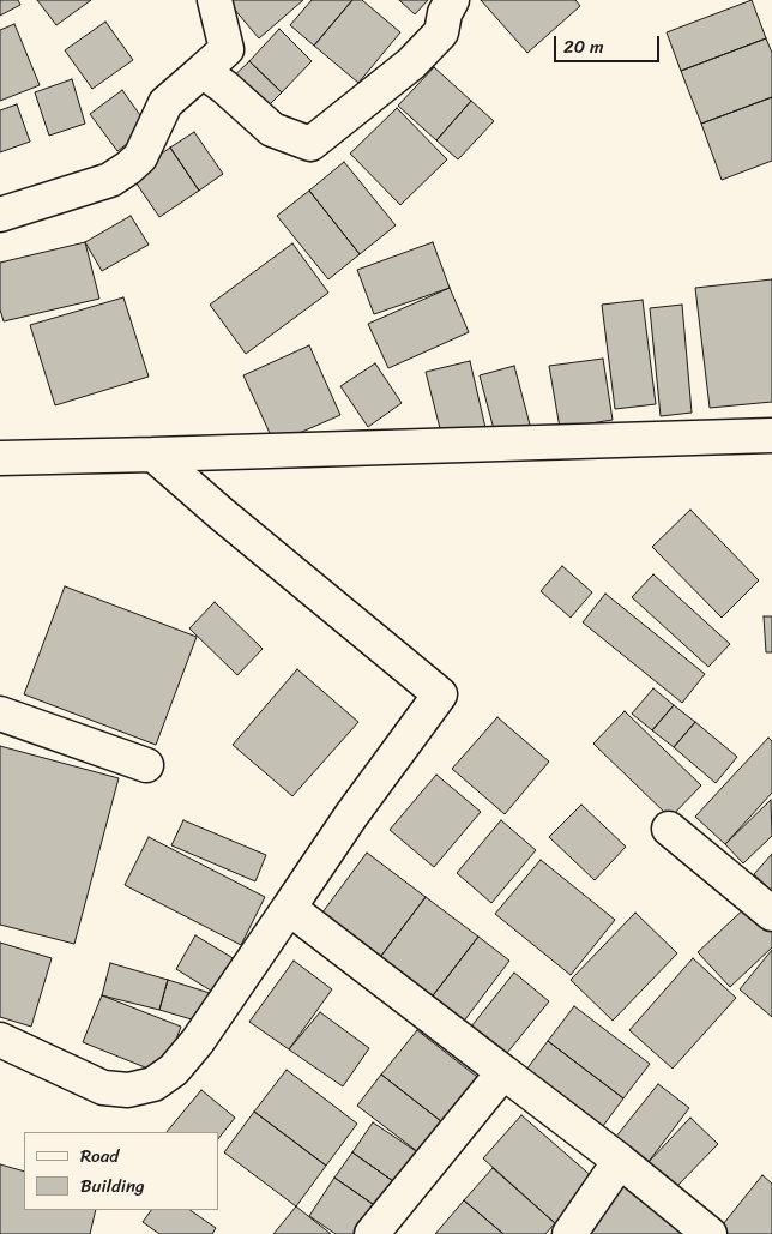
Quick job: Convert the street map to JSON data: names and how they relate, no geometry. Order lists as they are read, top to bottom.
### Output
{
  "legend": ["Road", "Building"],
  "scale_bar": "20 m"
}
